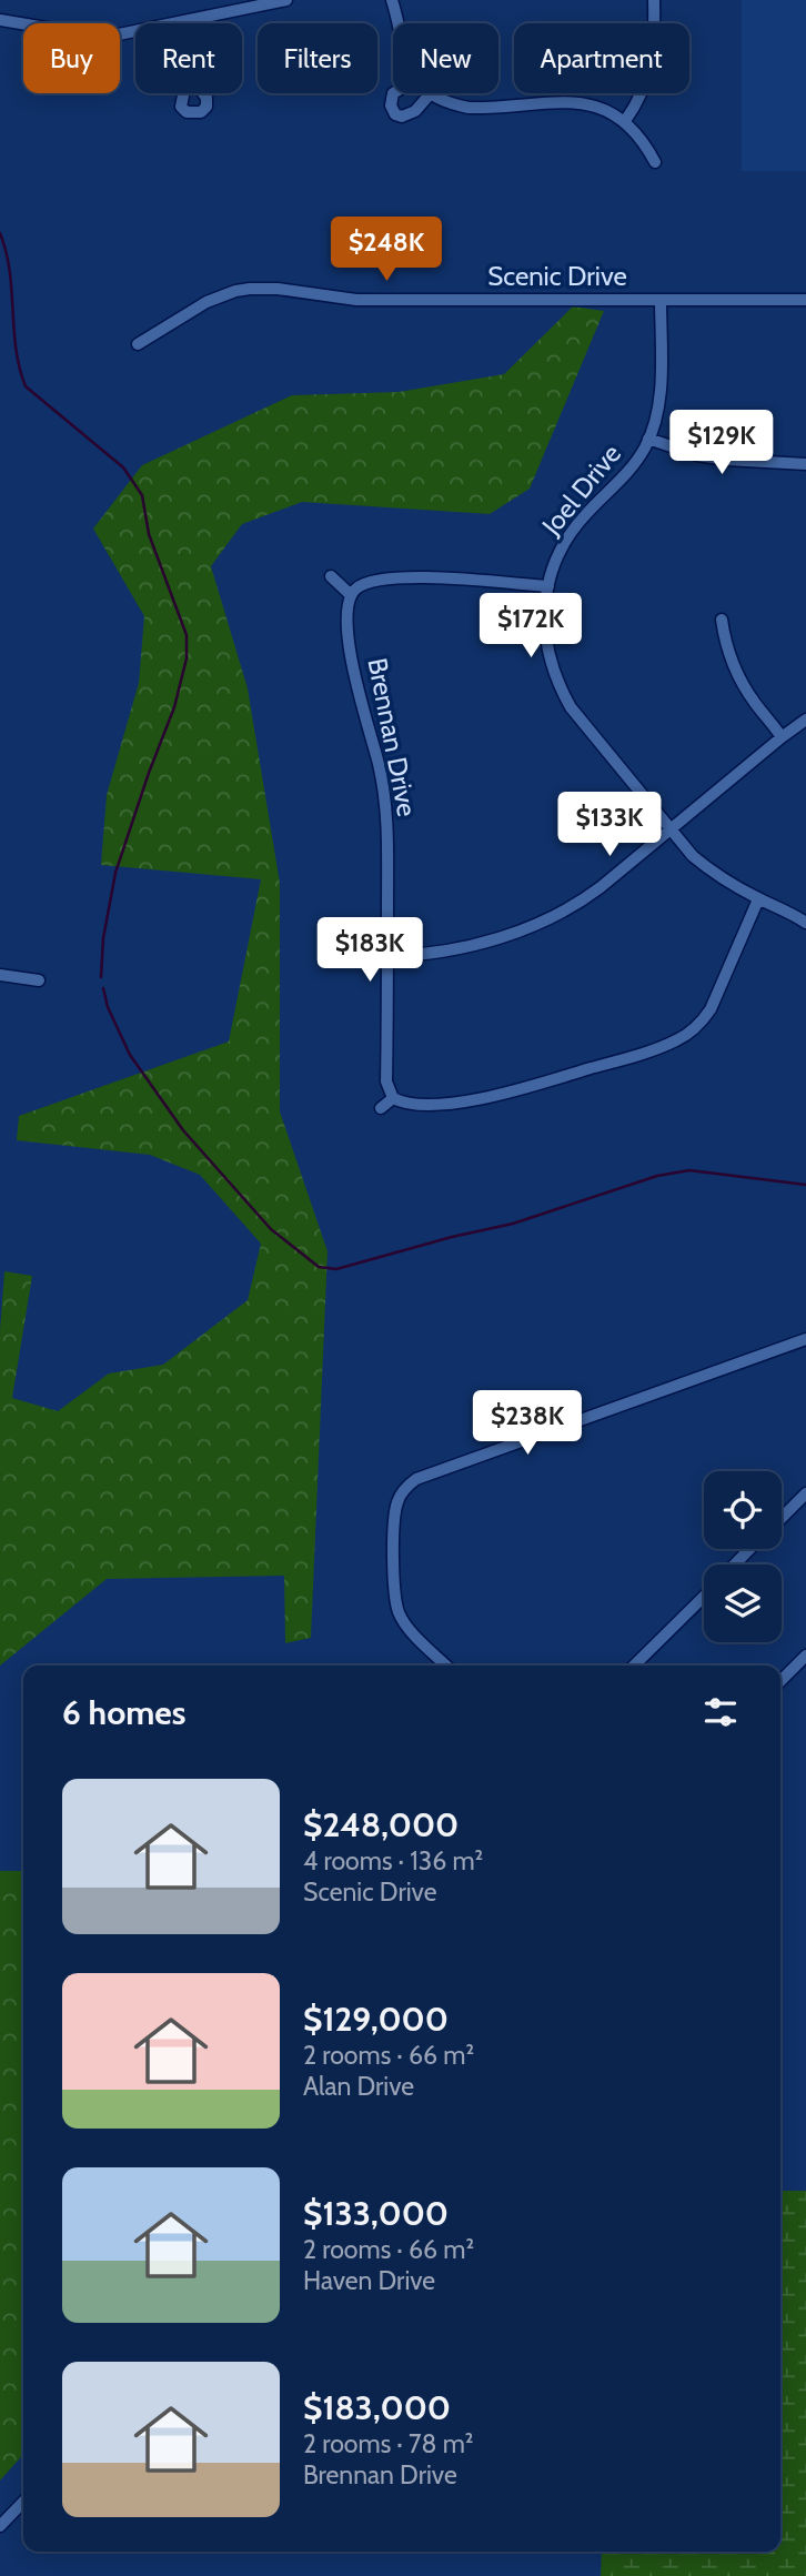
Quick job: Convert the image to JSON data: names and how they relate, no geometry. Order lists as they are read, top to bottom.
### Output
{
  "streets": {
    "street": ["Scenic Drive", "Joel Drive", "Brennan Drive"]
  },
  "crossings": [
    ["Scenic Drive", "Joel Drive"]
  ],
  "page": {
    "chip": [
      "Buy",
      "Rent",
      "Filters",
      "New",
      "Apartment"
    ],
    "price": [
      "$248K",
      "$129K",
      "$172K",
      "$133K",
      "$183K",
      "$238K"
    ],
    "heading": "6 homes",
    "list": [
      {
        "name": "$248,000",
        "note": "4 rooms · 136 m² · Scenic Drive"
      },
      {
        "name": "$129,000",
        "note": "2 rooms · 66 m² · Alan Drive"
      },
      {
        "name": "$133,000",
        "note": "2 rooms · 66 m² · Haven Drive"
      },
      {
        "name": "$183,000",
        "note": "2 rooms · 78 m² · Brennan Drive"
      }
    ]
  }
}
